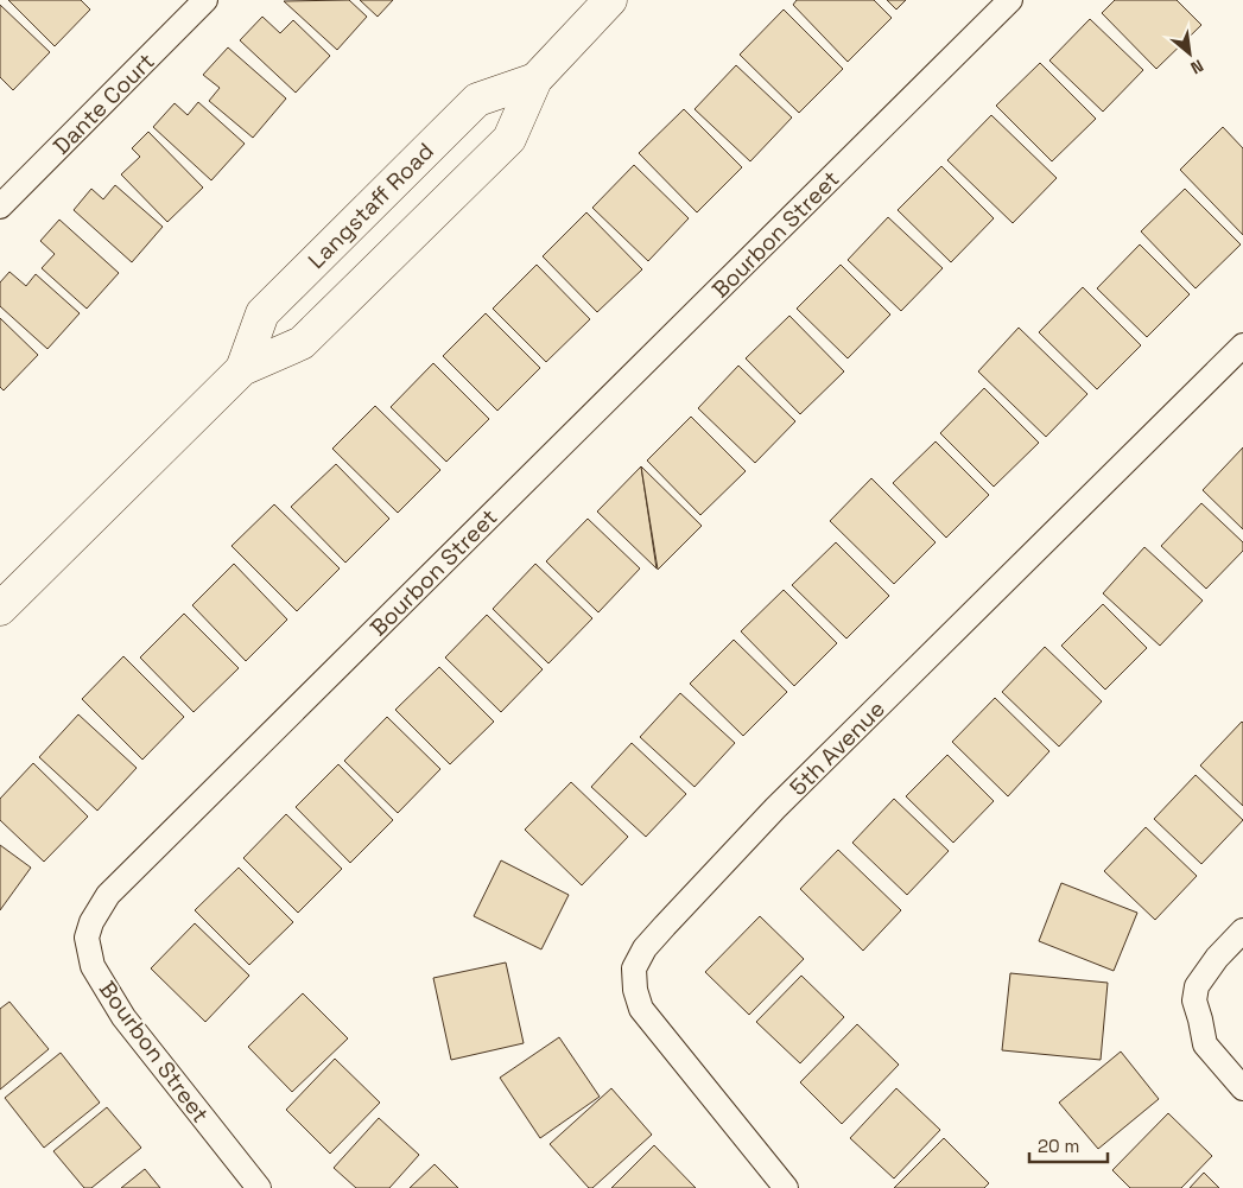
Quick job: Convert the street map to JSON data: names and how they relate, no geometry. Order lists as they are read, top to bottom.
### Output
{
  "streets": {
    "main road": ["Langstaff Road"],
    "street": ["Dante Court", "Bourbon Street", "5th Avenue"]
  },
  "scale_bar": "20 m",
  "north": "bottom right"
}
